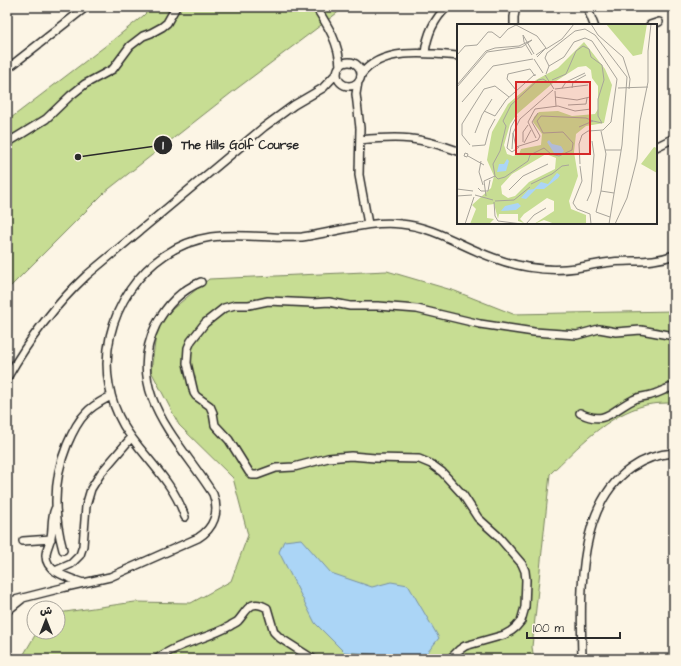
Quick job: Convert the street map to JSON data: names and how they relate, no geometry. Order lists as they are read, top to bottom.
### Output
{
  "places": ["The Hills Golf Course"],
  "scale_bar": "100 m",
  "north": "top"
}
